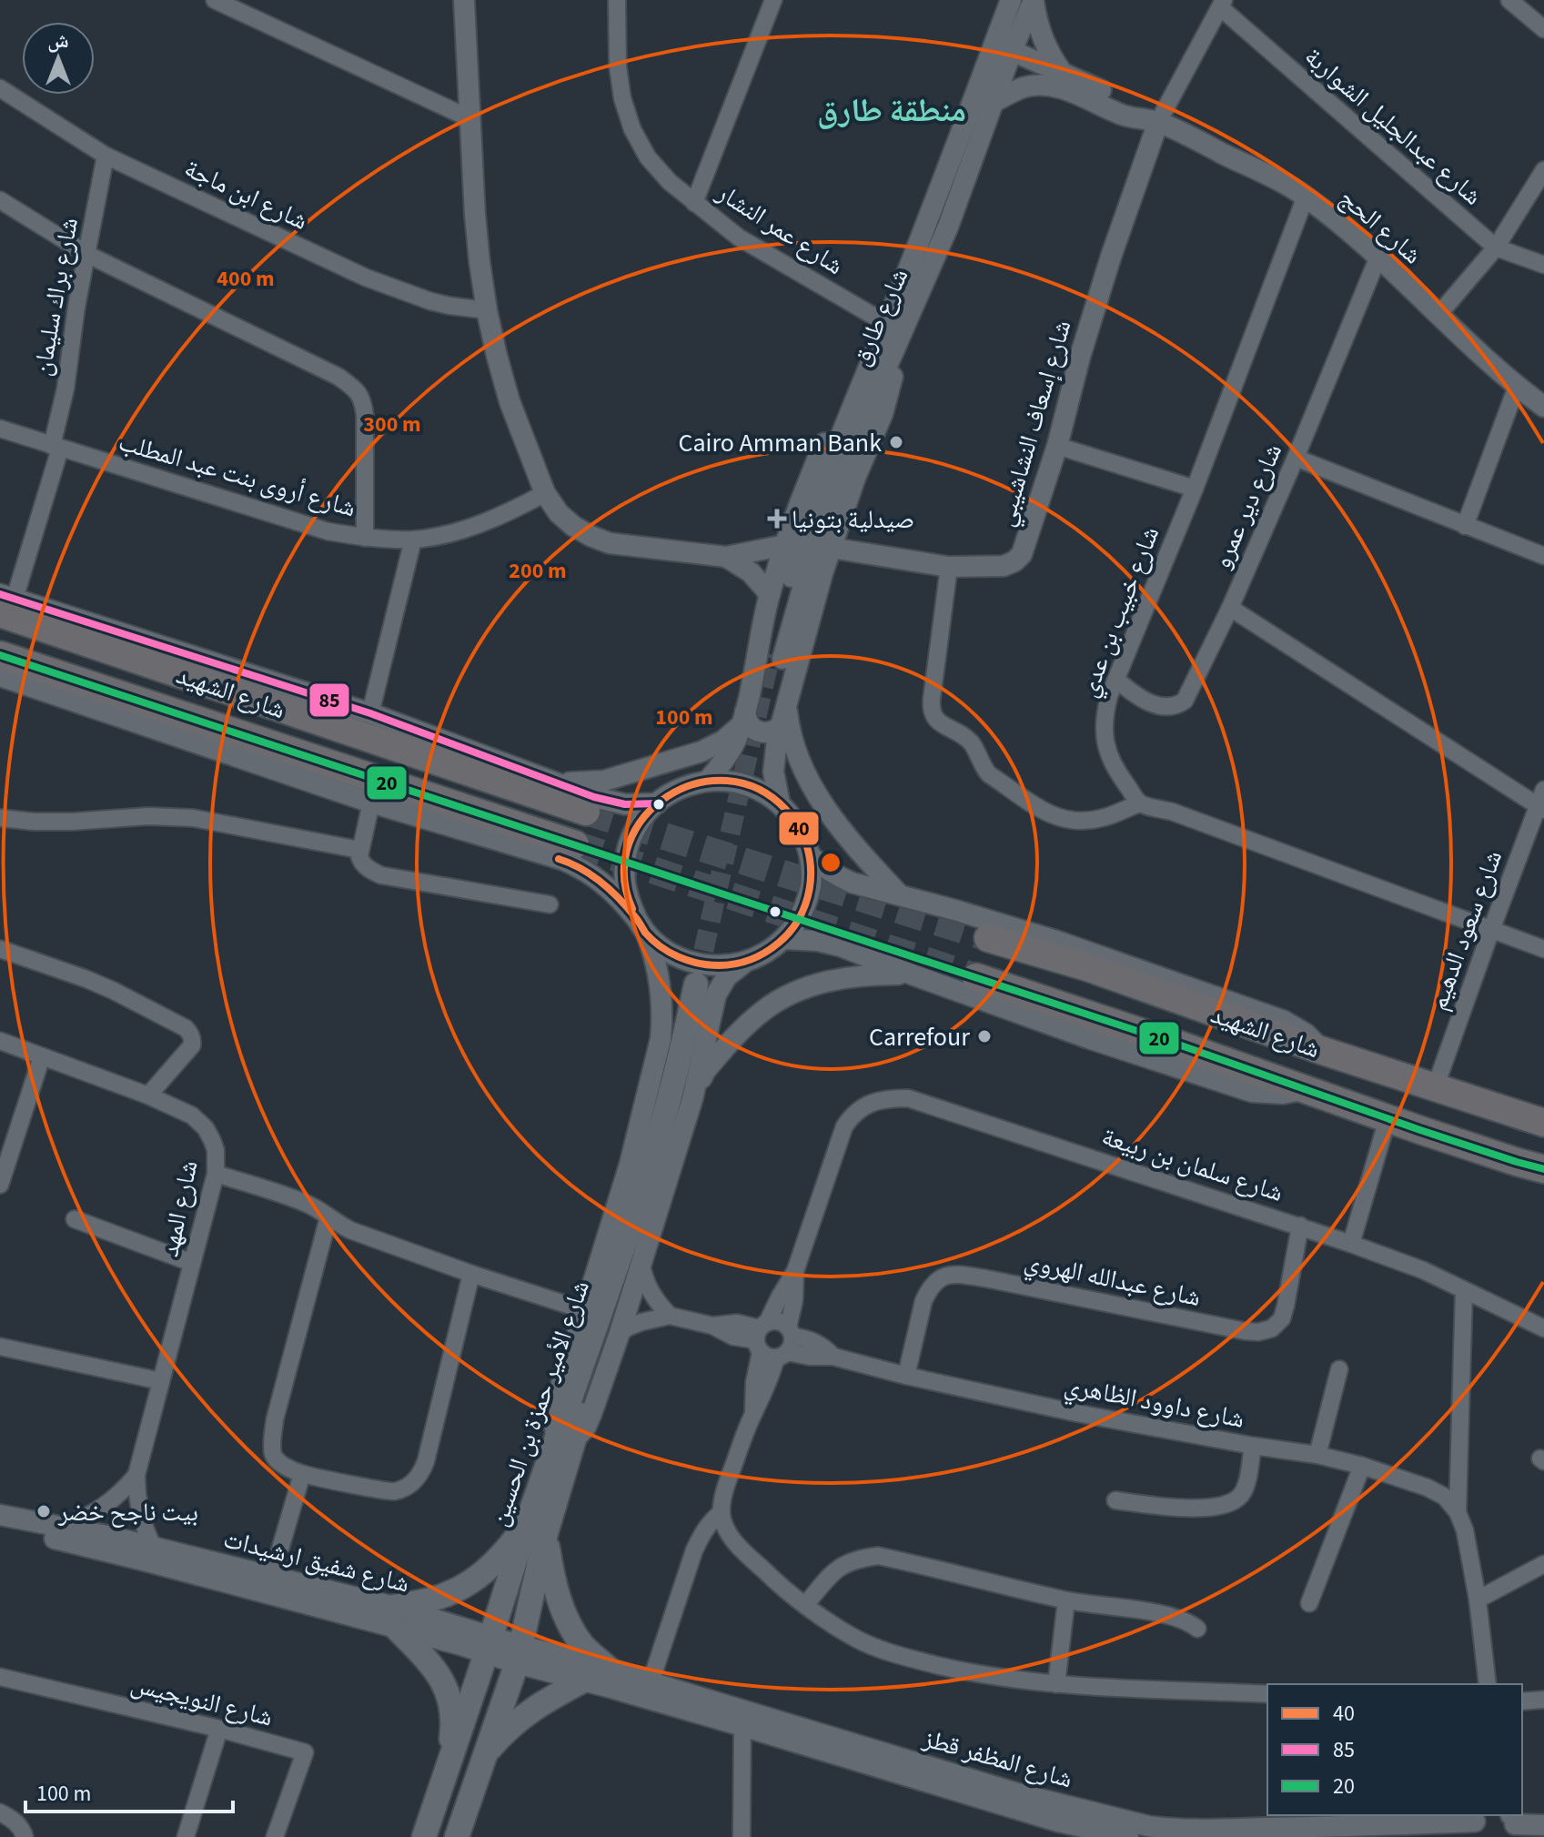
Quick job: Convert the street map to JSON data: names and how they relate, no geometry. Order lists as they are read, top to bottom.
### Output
{
  "streets": {
    "highway": ["شارع الشهيد"],
    "main road": ["شارع الأمير حمزة بن الحسين"],
    "street": [
      "شارع عبدالجليل الشواربة",
      "شارع ابن ماجة",
      "شارع الحج",
      "شارع عمر النشار",
      "شارع براك سليمان",
      "شارع طارق",
      "شارع إسعاف النشاشيبي",
      "شارع أروى بنت عبد المطلب",
      "شارع دير عمرو",
      "شارع خبيب بن عدي",
      "شارع سعود الدهيم",
      "شارع سلمان بن ربيعة",
      "شارع المهد",
      "شارع عبدالله الهروي",
      "شارع داوود الظاهري",
      "شارع شفيق ارشيدات",
      "شارع النويجيس",
      "شارع المظفر قطز"
    ]
  },
  "crossings": [
    ["شارع ابن ماجة", "شارع براك سليمان"],
    ["شارع الحج", "شارع طارق"],
    ["شارع الحج", "شارع إسعاف النشاشيبي"],
    ["شارع الحج", "شارع دير عمرو"],
    ["شارع الحج", "شارع خبيب بن عدي"],
    ["شارع عمر النشار", "شارع طارق"],
    ["شارع براك سليمان", "شارع أروى بنت عبد المطلب"],
    ["شارع براك سليمان", "شارع الشهيد"],
    ["شارع دير عمرو", "شارع خبيب بن عدي"],
    ["شارع الشهيد", "شارع سعود الدهيم"],
    ["شارع سلمان بن ربيعة", "شارع عبدالله الهروي"],
    ["شارع سلمان بن ربيعة", "شارع داوود الظاهري"],
    ["شارع المهد", "شارع شفيق ارشيدات"],
    ["شارع عبدالله الهروي", "شارع داوود الظاهري"],
    ["شارع الأمير حمزة بن الحسين", "شارع شفيق ارشيدات"],
    ["شارع الأمير حمزة بن الحسين", "شارع المظفر قطز"],
    ["شارع شفيق ارشيدات", "شارع المظفر قطز"]
  ],
  "districts": ["منطقة طارق"],
  "places": {
    "other": ["Cairo Amman Bank", "Carrefour", "بيت ناجح خضر"],
    "health": ["صيدلية بتونيا"]
  },
  "lines": ["transit line 85", "transit line 20", "transit line 40"],
  "legend": ["40", "85", "20"],
  "scale_bar": "100 m",
  "north": "top",
  "rings": [
    "400 m",
    "300 m",
    "200 m",
    "100 m"
  ]
}
